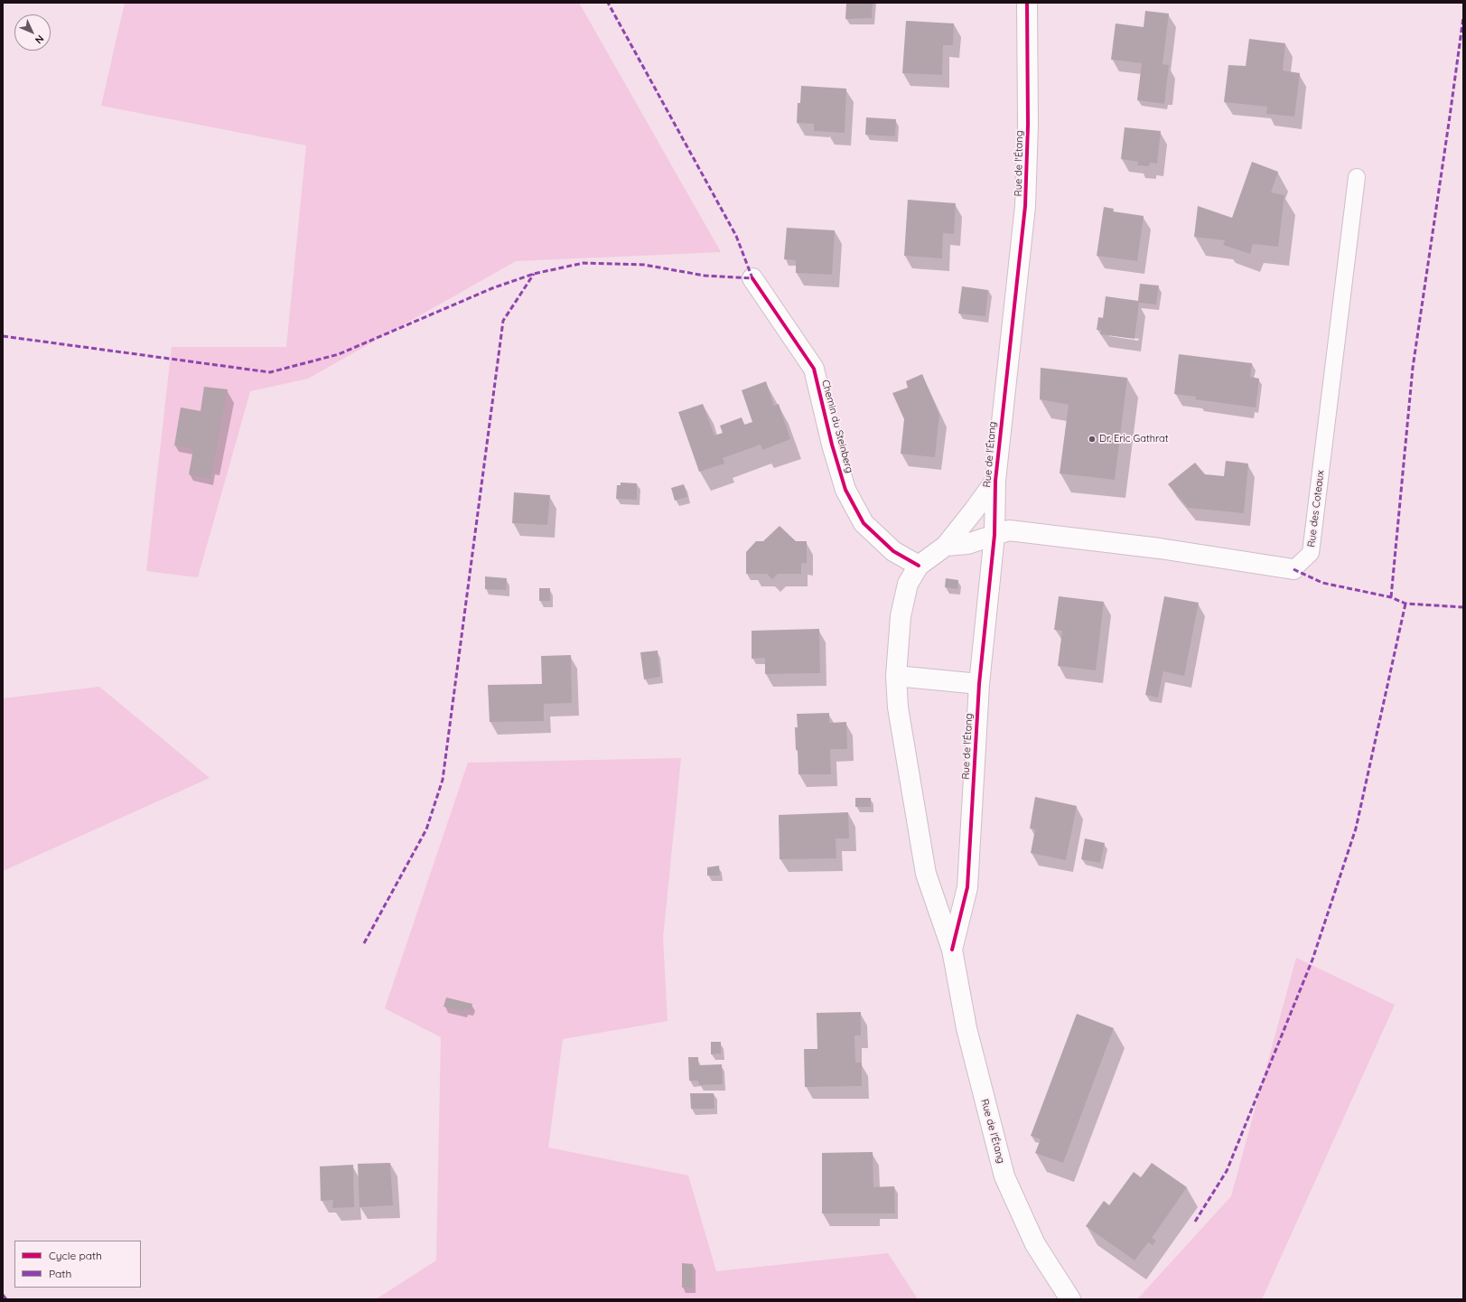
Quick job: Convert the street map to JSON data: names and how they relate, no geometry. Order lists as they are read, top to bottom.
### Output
{
  "streets": {
    "street": ["Rue de l'Étang", "Chemin du Steinberg", "Rue des Coteaux"]
  },
  "crossings": [
    ["Rue de l'Étang", "Chemin du Steinberg"],
    ["Rue de l'Étang", "Rue des Coteaux"]
  ],
  "places": ["Dr. Eric Gathrat"],
  "legend": ["Cycle path", "Path"],
  "north": "bottom right"
}
